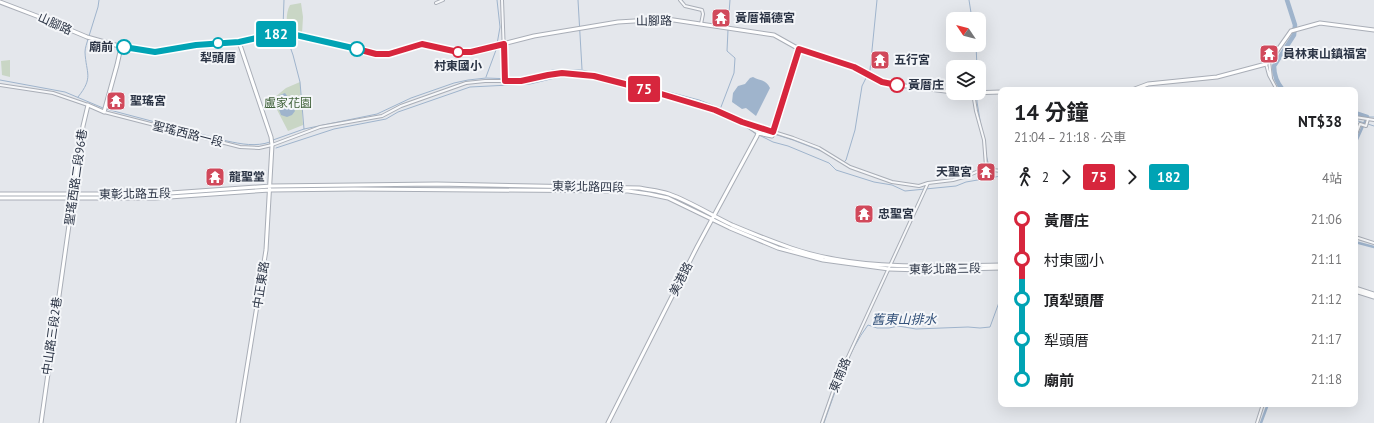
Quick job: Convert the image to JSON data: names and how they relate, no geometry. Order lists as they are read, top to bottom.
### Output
{
  "streets": {
    "street": [
      "山腳路",
      "聖瑤西路一段",
      "聖瑤西路二段96巷",
      "東彰北路四段",
      "東彰北路五段",
      "東彰北路三段",
      "美港路",
      "中正東路",
      "中山路三段2巷",
      "東南路"
    ]
  },
  "crossings": [
    ["山腳路", "中正東路"],
    ["聖瑤西路一段", "中正東路"],
    ["聖瑤西路二段96巷", "東彰北路五段"],
    ["聖瑤西路二段96巷", "中山路三段2巷"],
    ["東彰北路四段", "東彰北路五段"],
    ["東彰北路四段", "東彰北路三段"],
    ["東彰北路四段", "美港路"],
    ["東彰北路四段", "中正東路"],
    ["東彰北路四段", "東南路"],
    ["東彰北路五段", "中正東路"],
    ["東彰北路三段", "東南路"]
  ],
  "water": ["舊東山排水"],
  "parks": ["盧家花園"],
  "places": {
    "temple": [
      "黃厝福德宮",
      "員林東山鎮福宮",
      "五行宮",
      "聖瑤宮",
      "天聖宮",
      "龍聖堂",
      "忠聖宮"
    ],
    "other": [
      "犁頭厝",
      "廟前",
      "村東國小",
      "黃厝庄"
    ]
  },
  "lines": ["bus line 182", "bus line 75"],
  "north": "top left",
  "page": {
    "on_map": ["75", "182"],
    "heading": ["14 分鐘", "21:04 – 21:18 · 公車", "NT$38"],
    "legs": [
      "2",
      "75",
      "182",
      "4站"
    ],
    "list": [
      {
        "name": "黃厝庄",
        "value": "21:06"
      },
      {
        "name": "村東國小",
        "value": "21:11"
      },
      {
        "name": "頂犁頭厝",
        "value": "21:12"
      },
      {
        "name": "犁頭厝",
        "value": "21:17"
      },
      {
        "name": "廟前",
        "value": "21:18"
      }
    ]
  }
}
